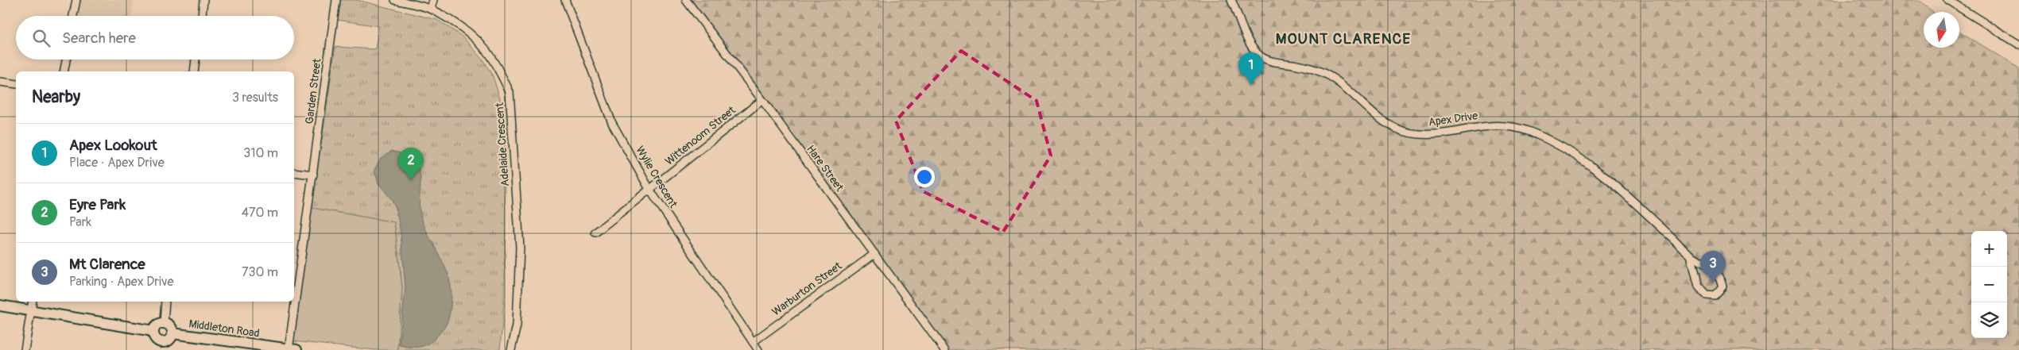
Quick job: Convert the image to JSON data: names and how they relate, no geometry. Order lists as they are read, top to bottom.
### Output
{
  "streets": {
    "main road": ["Middleton Road"],
    "street": [
      "Garden Street",
      "Apex Drive",
      "Wittenoom Street",
      "Adelaide Crescent",
      "Hare Street",
      "Wylie Crescent",
      "Warburton Street"
    ]
  },
  "crossings": [
    ["Garden Street", "Middleton Road"],
    ["Wittenoom Street", "Hare Street"],
    ["Wittenoom Street", "Wylie Crescent"],
    ["Hare Street", "Warburton Street"],
    ["Wylie Crescent", "Warburton Street"]
  ],
  "districts": ["MOUNT CLARENCE"],
  "north": "bottom",
  "page": {
    "search": "Search here",
    "pins": ["1", "2", "3"],
    "heading": ["Nearby", "3 results"],
    "list": [
      {
        "mark": "1",
        "name": "Apex Lookout",
        "note": "Place · Apex Drive",
        "value": "310 m"
      },
      {
        "mark": "2",
        "name": "Eyre Park",
        "note": "Park",
        "value": "470 m"
      },
      {
        "mark": "3",
        "name": "Mt Clarence",
        "note": "Parking · Apex Drive",
        "value": "730 m"
      }
    ],
    "map_buttons": ["+", "−"]
  }
}
